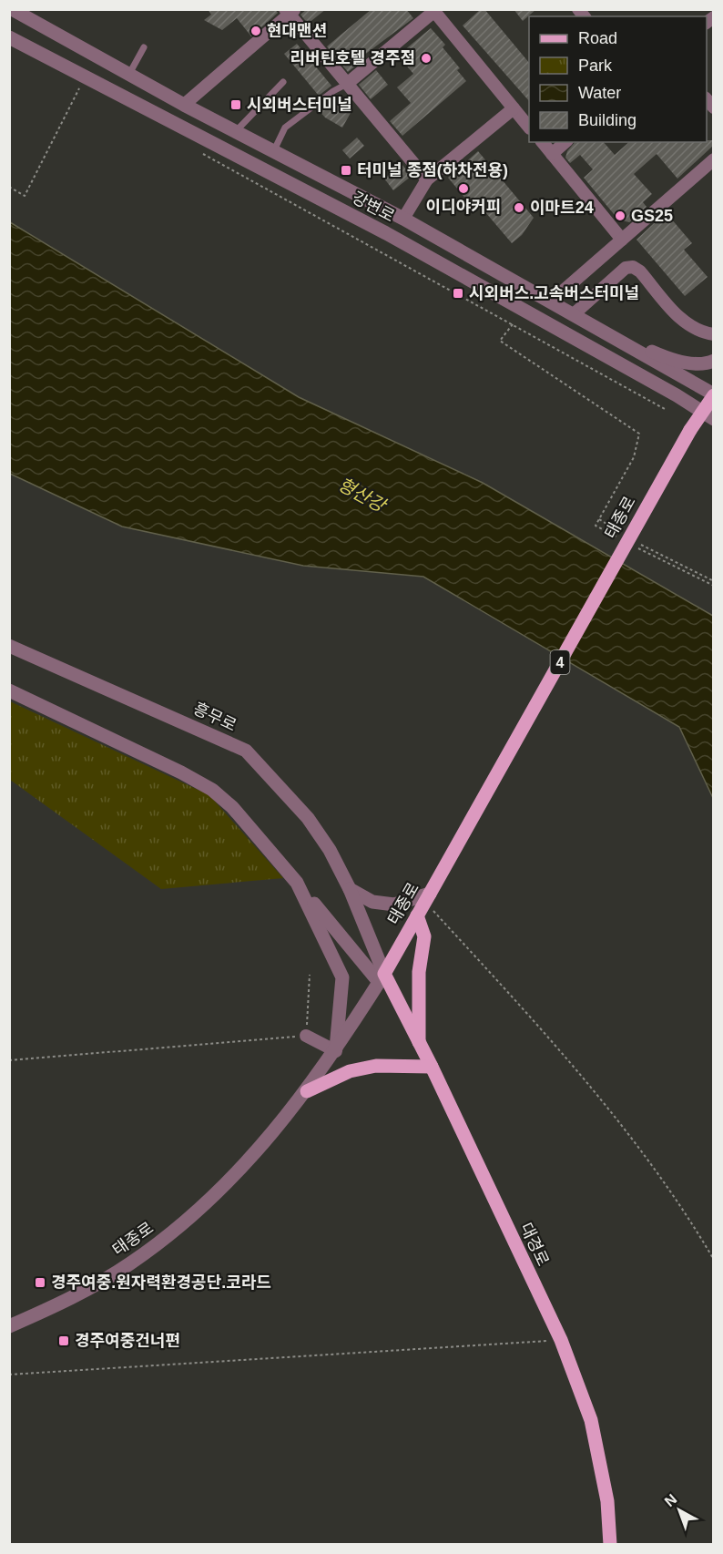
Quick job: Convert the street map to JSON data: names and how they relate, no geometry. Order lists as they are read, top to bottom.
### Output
{
  "streets": {
    "main road": ["태종로", "4", "대경로"],
    "street": ["강변로", "흥무로"]
  },
  "crossings": [
    ["강변로", "태종로"],
    ["태종로", "흥무로"],
    ["태종로", "대경로"],
    ["흥무로", "대경로"]
  ],
  "water": ["형산강"],
  "places": {
    "other": [
      "현대맨션",
      "리버틴호텔 경주점",
      "이디야커피",
      "이마트24",
      "GS25"
    ],
    "transit": [
      "시외버스터미널",
      "터미널 종점(하차전용)",
      "시외버스.고속버스터미널",
      "경주여중.원자력환경공단.코라드",
      "경주여중건너편"
    ]
  },
  "legend": [
    "Road",
    "Park",
    "Water",
    "Building"
  ],
  "north": "top left"
}
